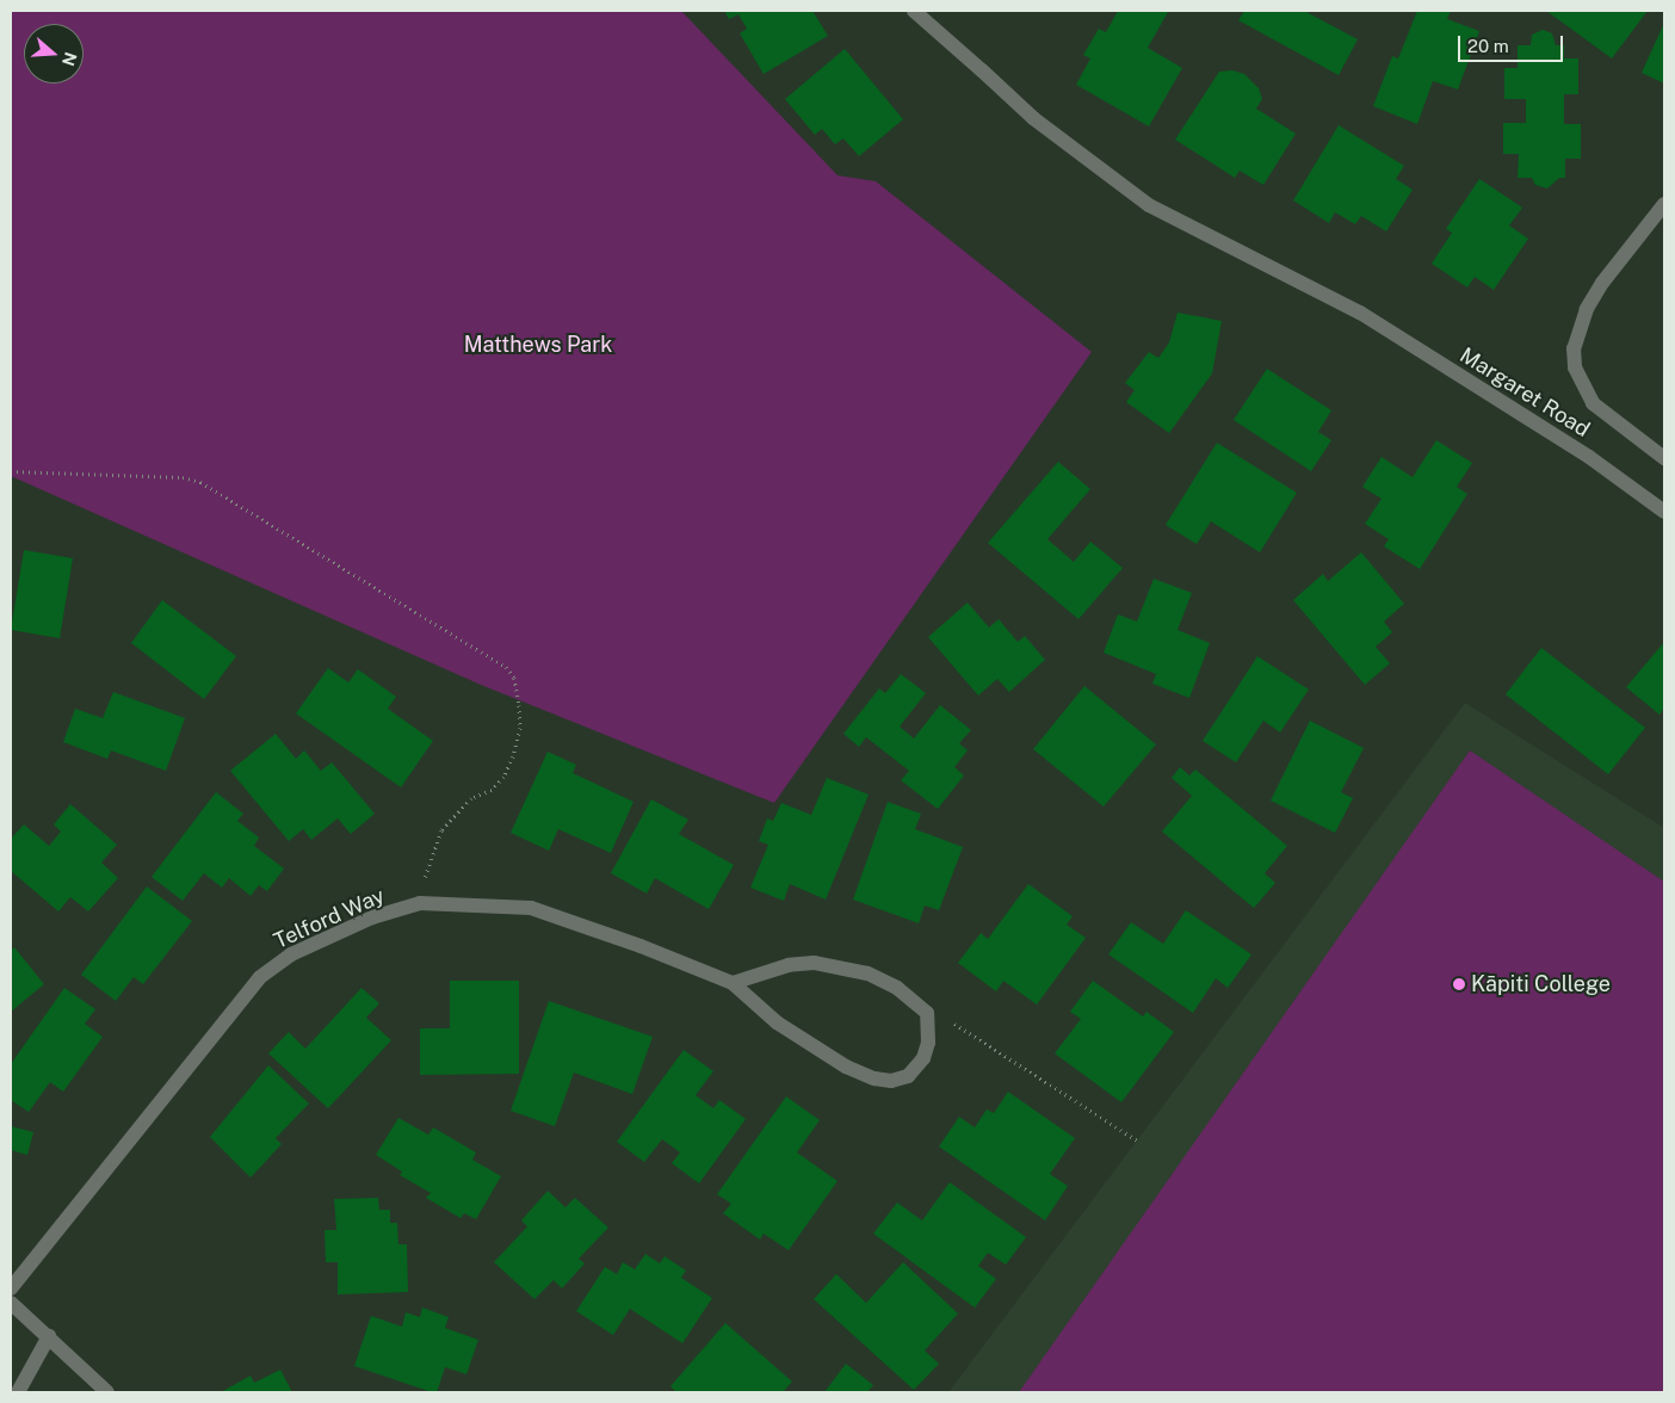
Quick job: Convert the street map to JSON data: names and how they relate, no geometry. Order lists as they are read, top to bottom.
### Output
{
  "streets": {
    "street": ["Margaret Road", "Telford Way"]
  },
  "parks": ["Matthews Park"],
  "places": ["Kāpiti College"],
  "scale_bar": "20 m",
  "north": "right"
}
